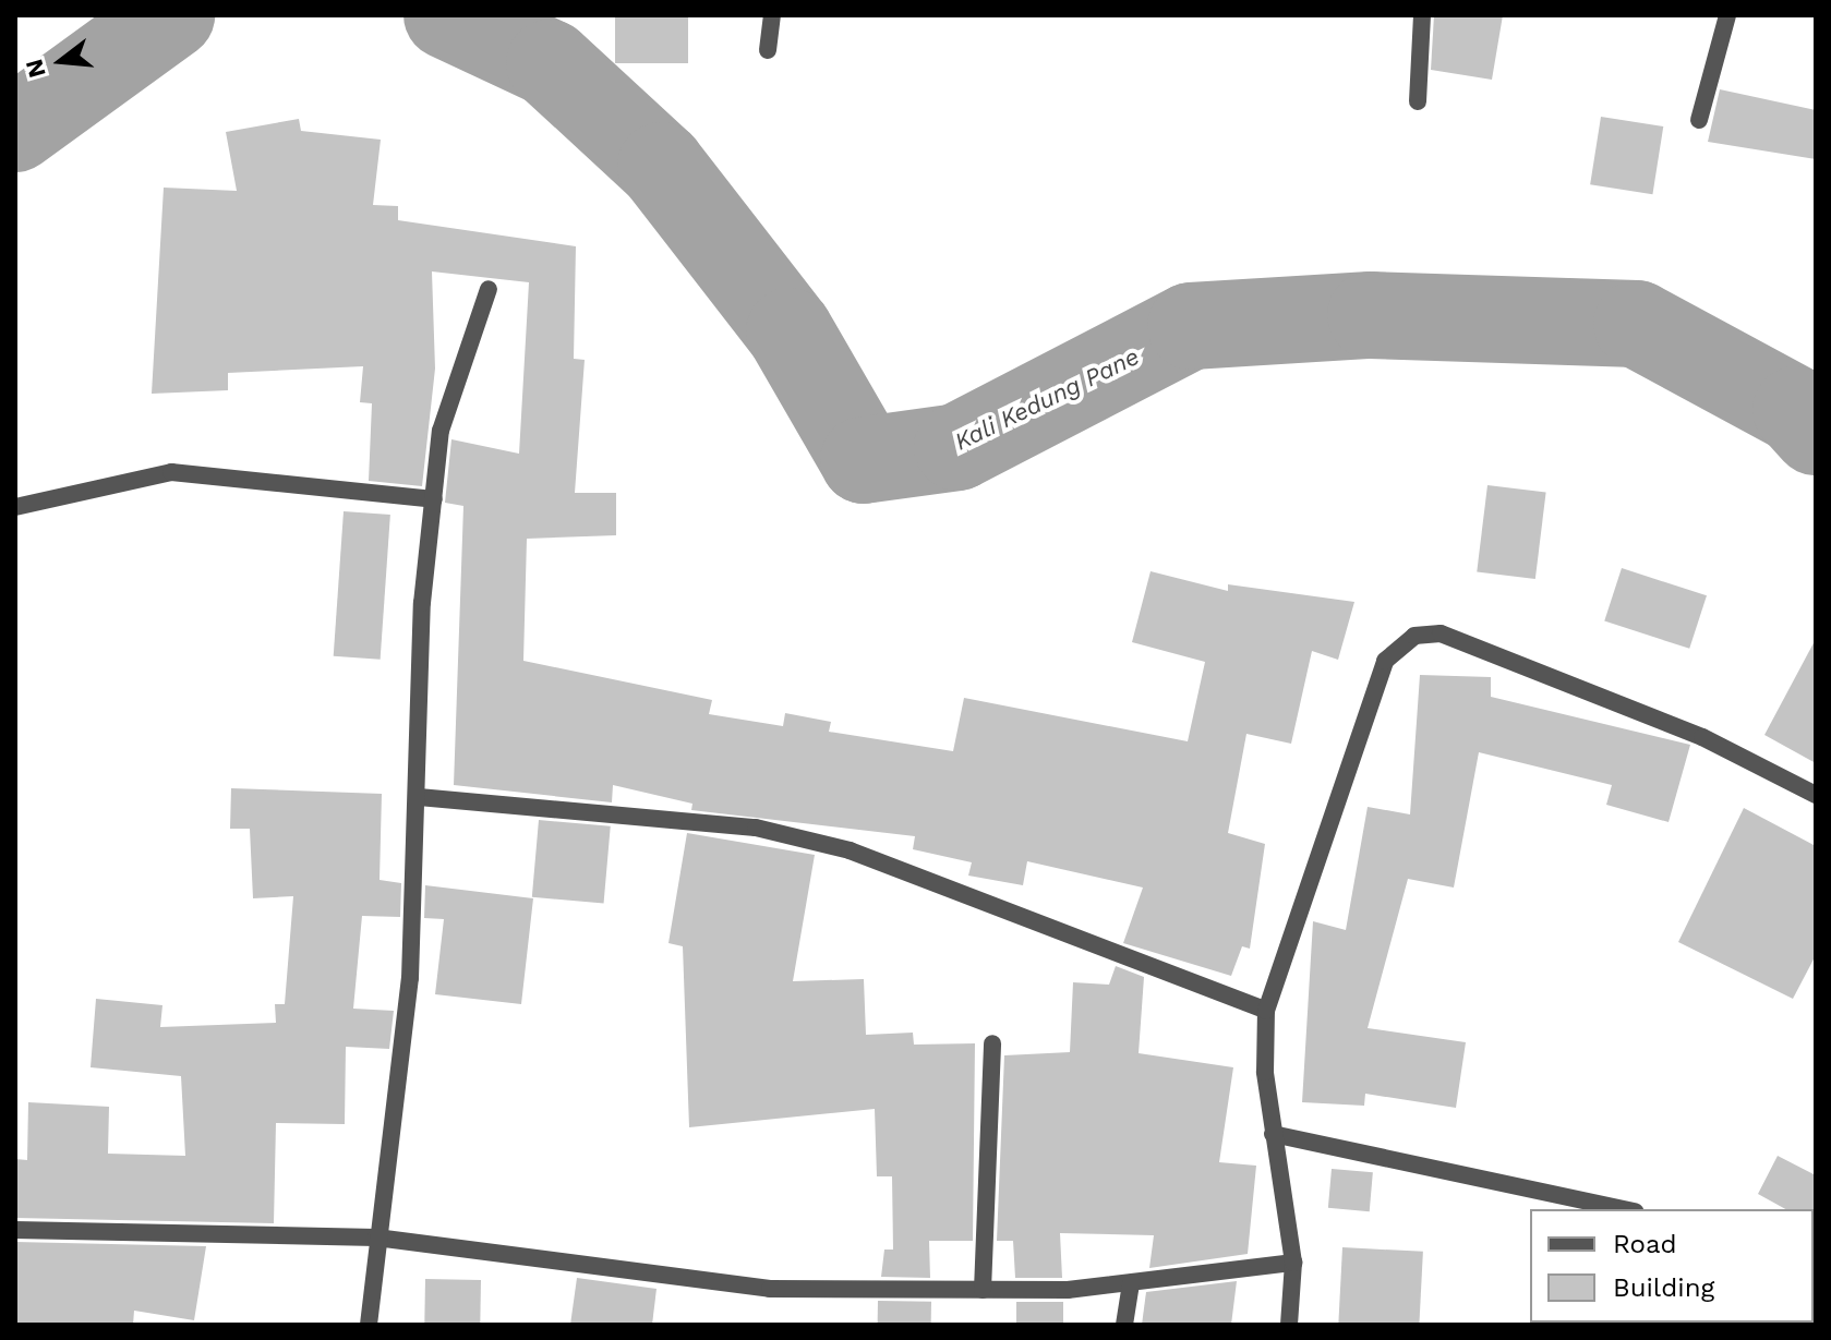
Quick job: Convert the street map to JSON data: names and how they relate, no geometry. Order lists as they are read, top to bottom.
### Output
{
  "water": ["Kali Kedung Pane"],
  "legend": ["Road", "Building"],
  "north": "left"
}
